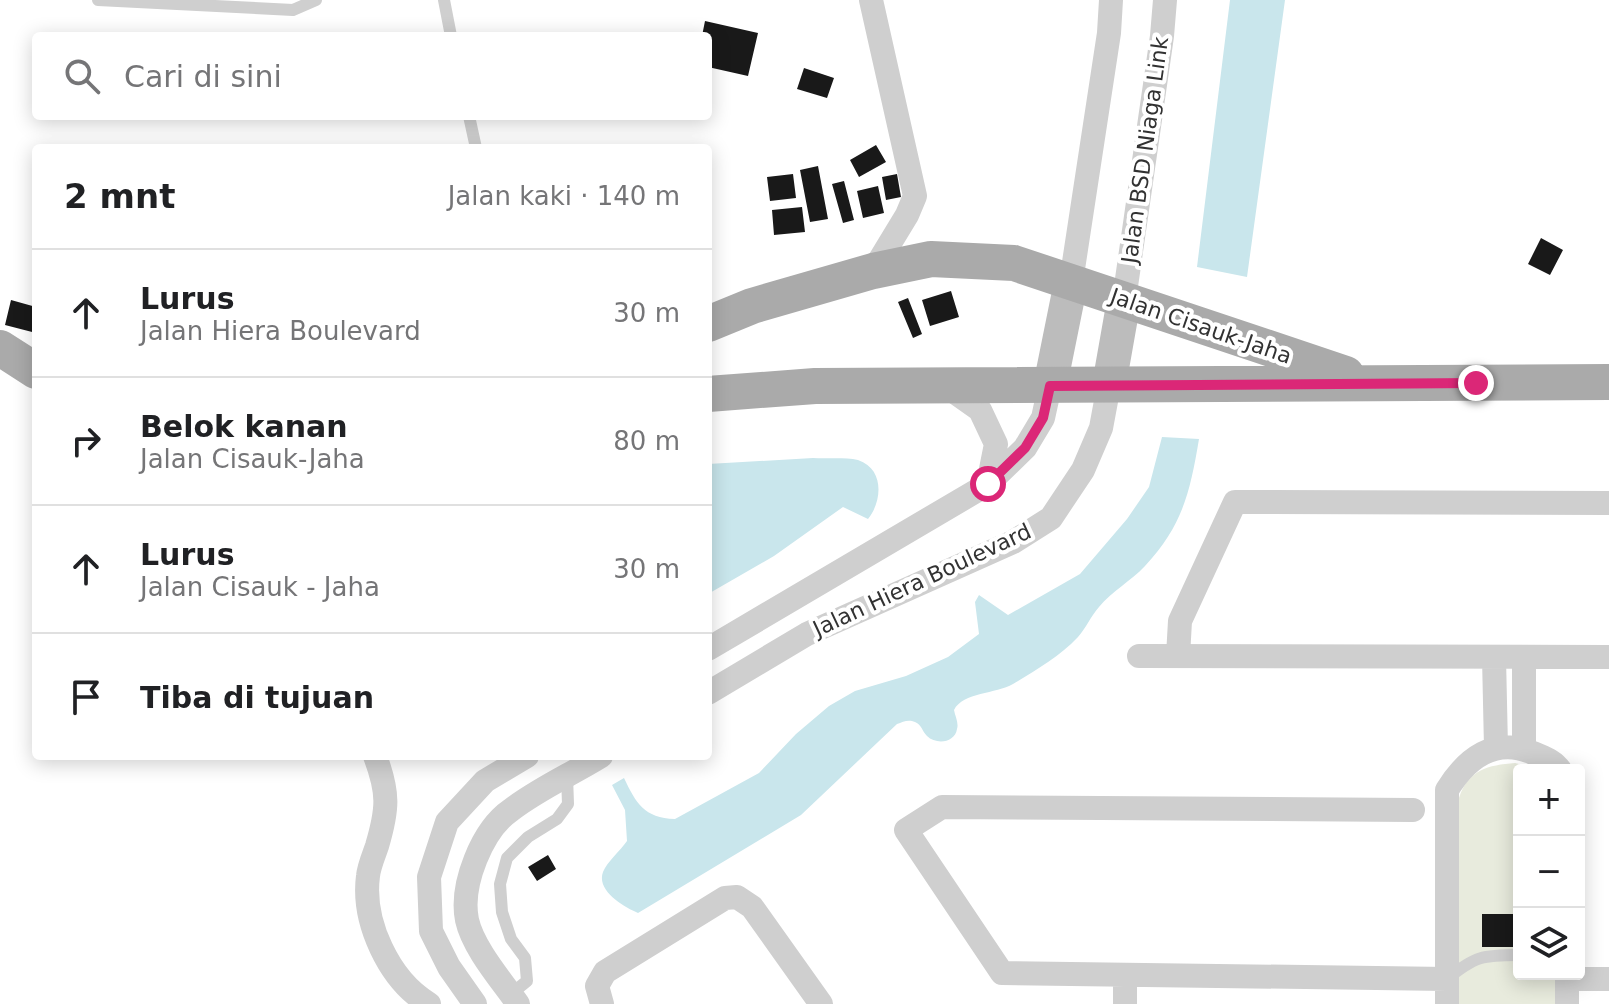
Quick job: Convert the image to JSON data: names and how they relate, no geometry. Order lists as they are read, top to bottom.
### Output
{
  "streets": {
    "main road": ["Jalan Cisauk-Jaha"],
    "street": ["Jalan BSD Niaga Link", "Jalan Hiera Boulevard"]
  },
  "crossings": [
    ["Jalan BSD Niaga Link", "Jalan Cisauk-Jaha"],
    ["Jalan Cisauk-Jaha", "Jalan Hiera Boulevard"]
  ],
  "page": {
    "search": "Cari di sini",
    "heading": ["2 mnt", "Jalan kaki · 140 m"],
    "list": [
      ["Lurus", "Jalan Hiera Boulevard", "30 m"],
      ["Belok kanan", "Jalan Cisauk-Jaha", "80 m"],
      ["Lurus", "Jalan Cisauk - Jaha", "30 m"],
      "Tiba di tujuan"
    ],
    "map_buttons": ["+", "−"]
  }
}
